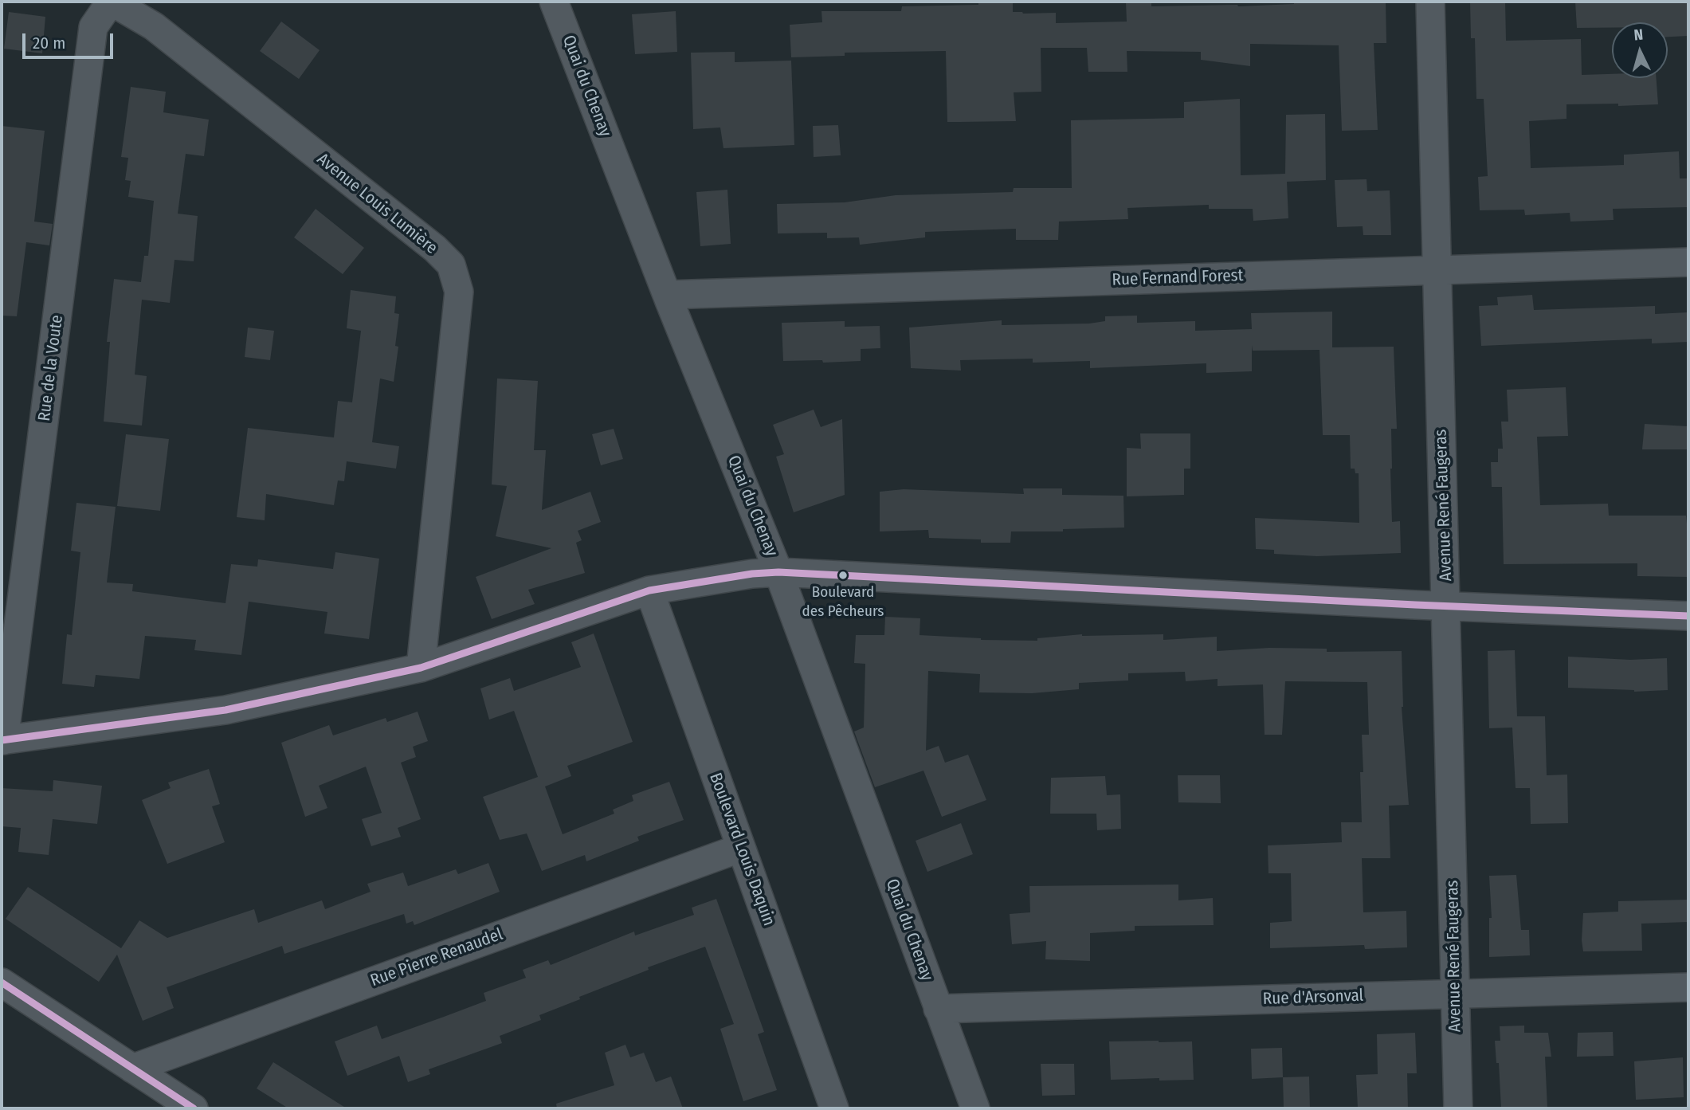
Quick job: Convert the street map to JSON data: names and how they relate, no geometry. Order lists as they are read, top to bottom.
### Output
{
  "streets": {
    "street": [
      "Quai du Chenay",
      "Avenue Louis Lumière",
      "Rue Fernand Forest",
      "Rue de la Voute",
      "Avenue René Faugeras",
      "Boulevard Louis Daquin",
      "Rue Pierre Renaudel",
      "Rue d'Arsonval"
    ]
  },
  "crossings": [
    ["Quai du Chenay", "Rue Fernand Forest"],
    ["Quai du Chenay", "Rue d'Arsonval"],
    ["Avenue Louis Lumière", "Rue de la Voute"],
    ["Rue Fernand Forest", "Avenue René Faugeras"],
    ["Avenue René Faugeras", "Rue d'Arsonval"],
    ["Boulevard Louis Daquin", "Rue Pierre Renaudel"]
  ],
  "places": ["Boulevard des Pêcheurs"],
  "scale_bar": "20 m",
  "north": "top"
}
